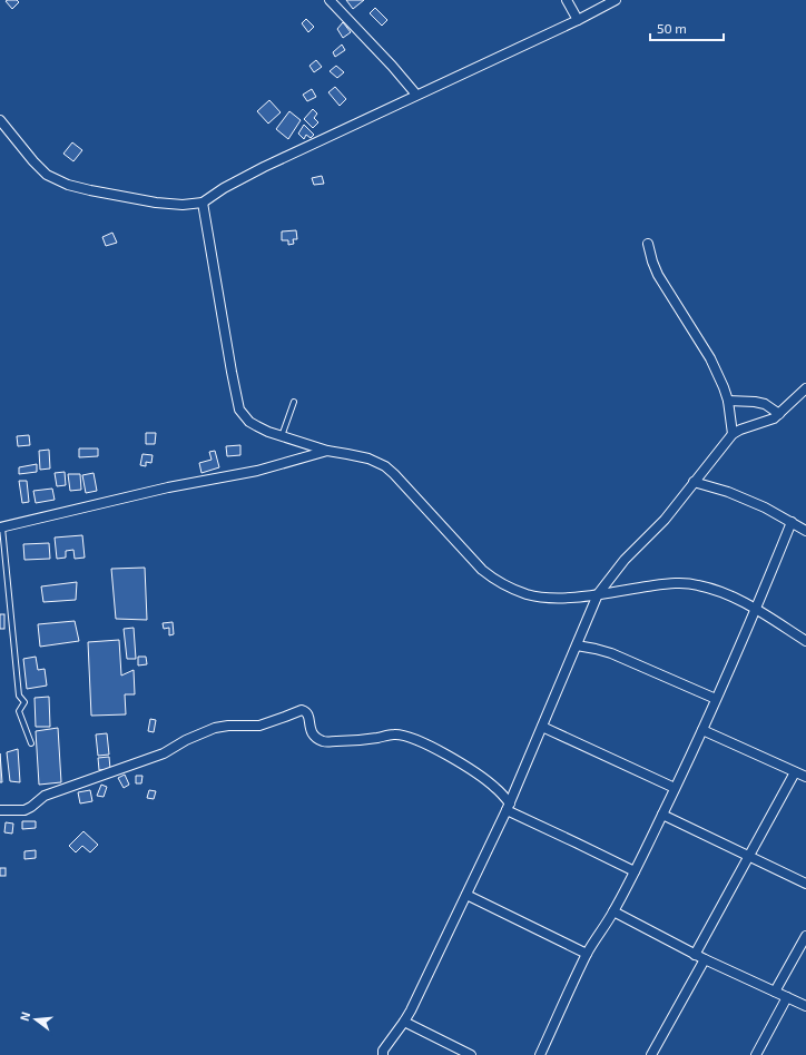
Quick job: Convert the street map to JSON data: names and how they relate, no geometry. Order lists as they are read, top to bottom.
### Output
{
  "scale_bar": "50 m",
  "north": "left"
}
